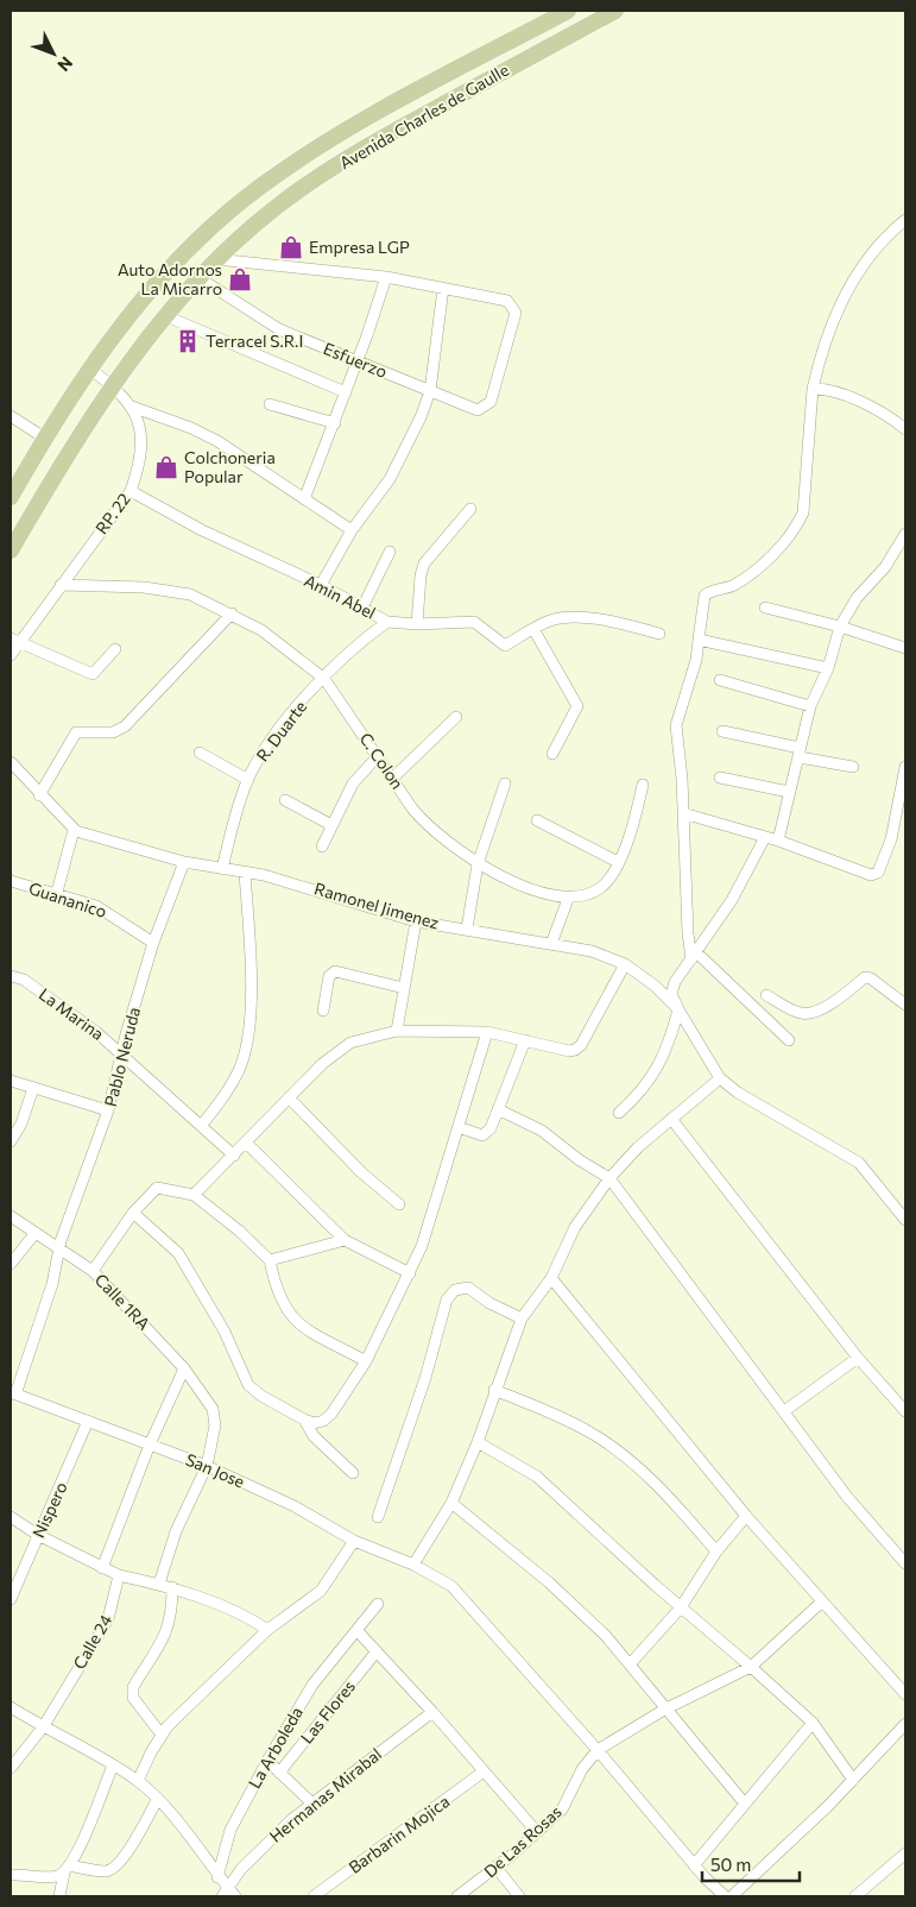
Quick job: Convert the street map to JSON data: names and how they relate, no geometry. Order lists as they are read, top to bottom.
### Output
{
  "streets": {
    "main road": ["Avenida Charles de Gaulle"],
    "street": [
      "Esfuerzo",
      "RP. 22",
      "Amin Abel",
      "R. Duarte",
      "C. Colon",
      "Guananico",
      "Ramonel Jimenez",
      "La Marina",
      "Pablo Neruda",
      "Calle 1RA",
      "San Jose",
      "Nispero",
      "Calle 24",
      "Las Flores",
      "La Arboleda",
      "Hermanas Mirabal",
      "Barbarin Mojica",
      "De Las Rosas"
    ]
  },
  "crossings": [
    ["Avenida Charles de Gaulle", "Esfuerzo"],
    ["Avenida Charles de Gaulle", "RP. 22"],
    ["RP. 22", "Amin Abel"],
    ["RP. 22", "C. Colon"],
    ["Amin Abel", "R. Duarte"],
    ["R. Duarte", "C. Colon"],
    ["R. Duarte", "Ramonel Jimenez"],
    ["Guananico", "Pablo Neruda"],
    ["Ramonel Jimenez", "Pablo Neruda"],
    ["La Marina", "Pablo Neruda"],
    ["Pablo Neruda", "Calle 1RA"],
    ["Pablo Neruda", "San Jose"],
    ["Calle 1RA", "San Jose"],
    ["San Jose", "Nispero"],
    ["San Jose", "De Las Rosas"]
  ],
  "places": {
    "shop": ["Empresa LGP", "Auto Adornos La Micarro", "Colchoneria Popular"],
    "building": ["Terracel S.R.I"]
  },
  "scale_bar": "50 m",
  "north": "bottom right"
}
